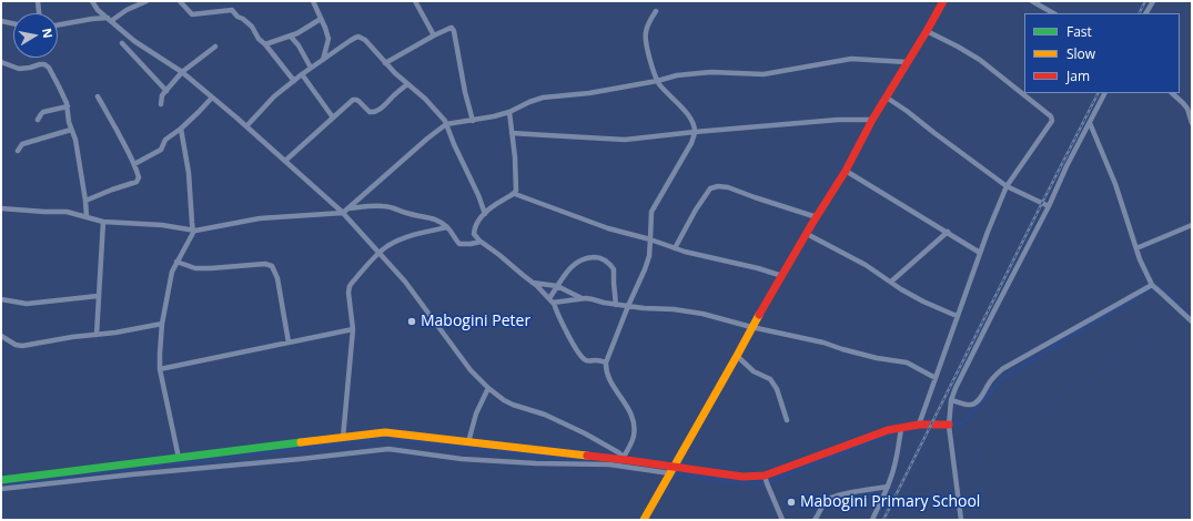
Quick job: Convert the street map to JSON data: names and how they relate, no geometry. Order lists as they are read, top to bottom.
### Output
{
  "places": ["Mabogini Peter", "Mabogini Primary School"],
  "legend": ["Fast", "Slow", "Jam"],
  "north": "right"
}
